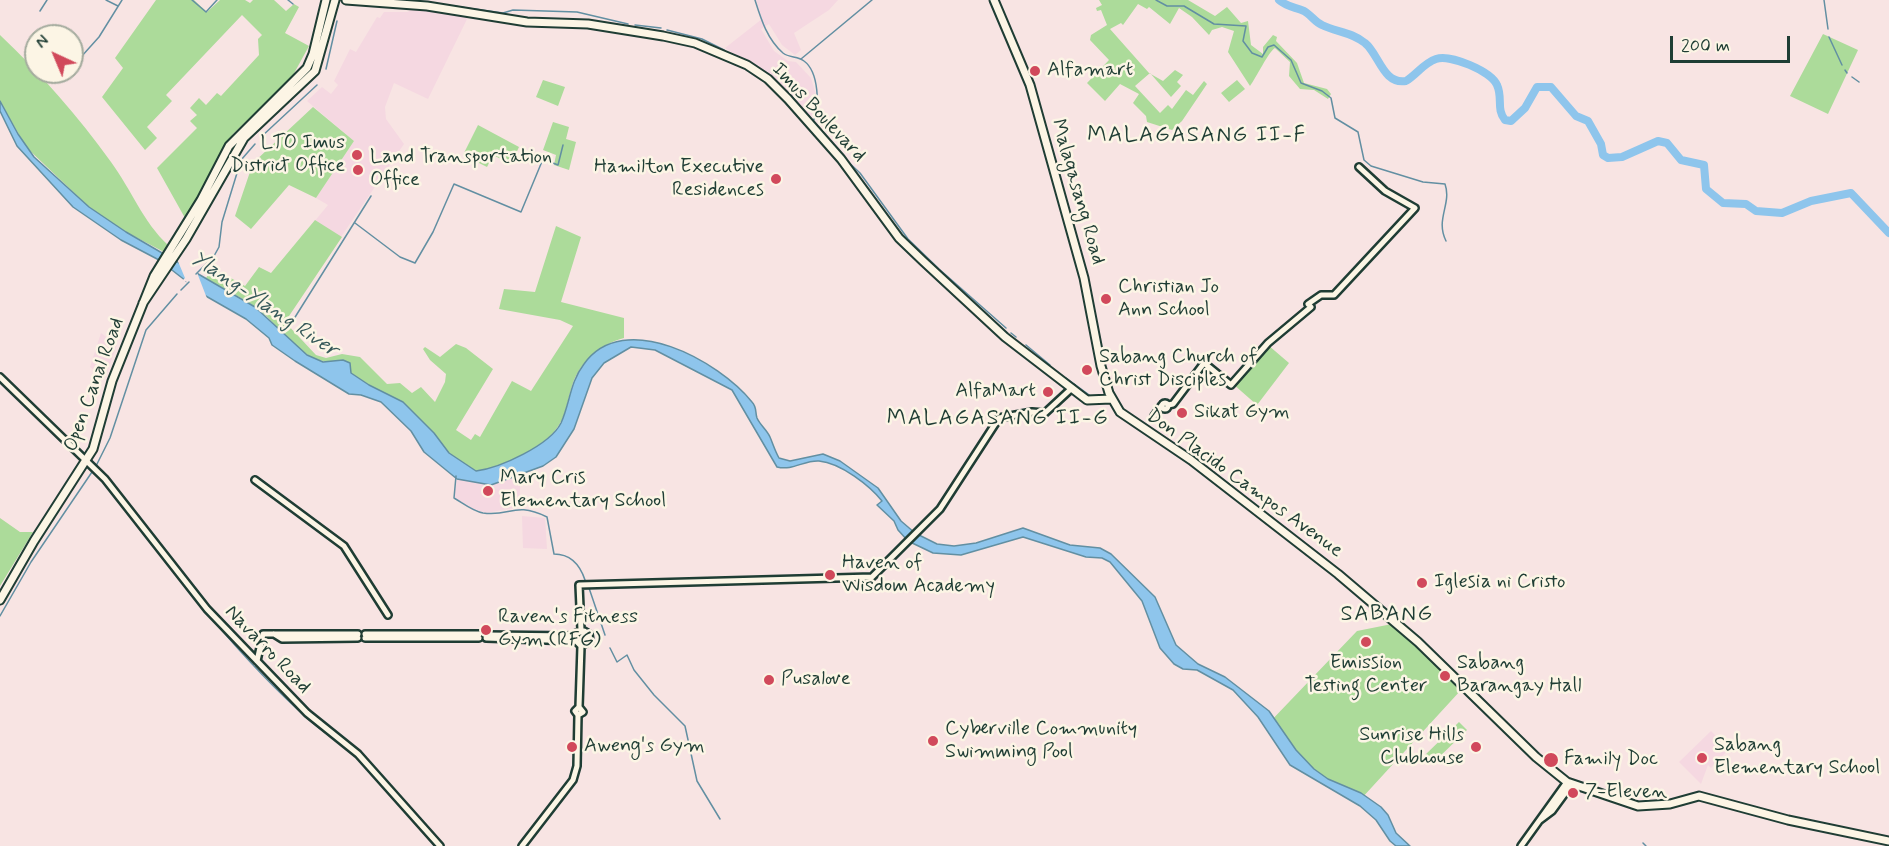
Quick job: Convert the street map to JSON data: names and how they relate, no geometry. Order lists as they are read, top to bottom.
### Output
{
  "streets": {
    "main road": [
      "Imus Boulevard",
      "Malagasang Road",
      "Open Canal Road",
      "Don Placido Campos Avenue"
    ],
    "street": ["Navarro Road"]
  },
  "crossings": [
    ["Imus Boulevard", "Malagasang Road"],
    ["Imus Boulevard", "Don Placido Campos Avenue"],
    ["Malagasang Road", "Don Placido Campos Avenue"],
    ["Open Canal Road", "Navarro Road"]
  ],
  "districts": ["MALAGASANG II-F", "MALAGASANG II-G", "SABANG"],
  "water": ["Ylang-Ylang River"],
  "places": [
    "Alfamart",
    "LTO Imus District Office",
    "Land Transportation Office",
    "Hamilton Executive Residences",
    "Christian Jo Ann School",
    "Sabang Church of Christ Disciples",
    "AlfaMart",
    "Sikat Gym",
    "Mary Cris Elementary School",
    "Haven of Wisdom Academy",
    "Iglesia ni Cristo",
    "Raven's Fitness Gym (RFG)",
    "Emission Testing Center",
    "Sabang Barangay Hall",
    "Pusalove",
    "Cyberville Community Swimming Pool",
    "Aweng's Gym",
    "Sunrise Hills Clubhouse",
    "Sabang Elementary School",
    "Family Doc",
    "7-Eleven"
  ],
  "scale_bar": "200 m",
  "north": "top left"
}
